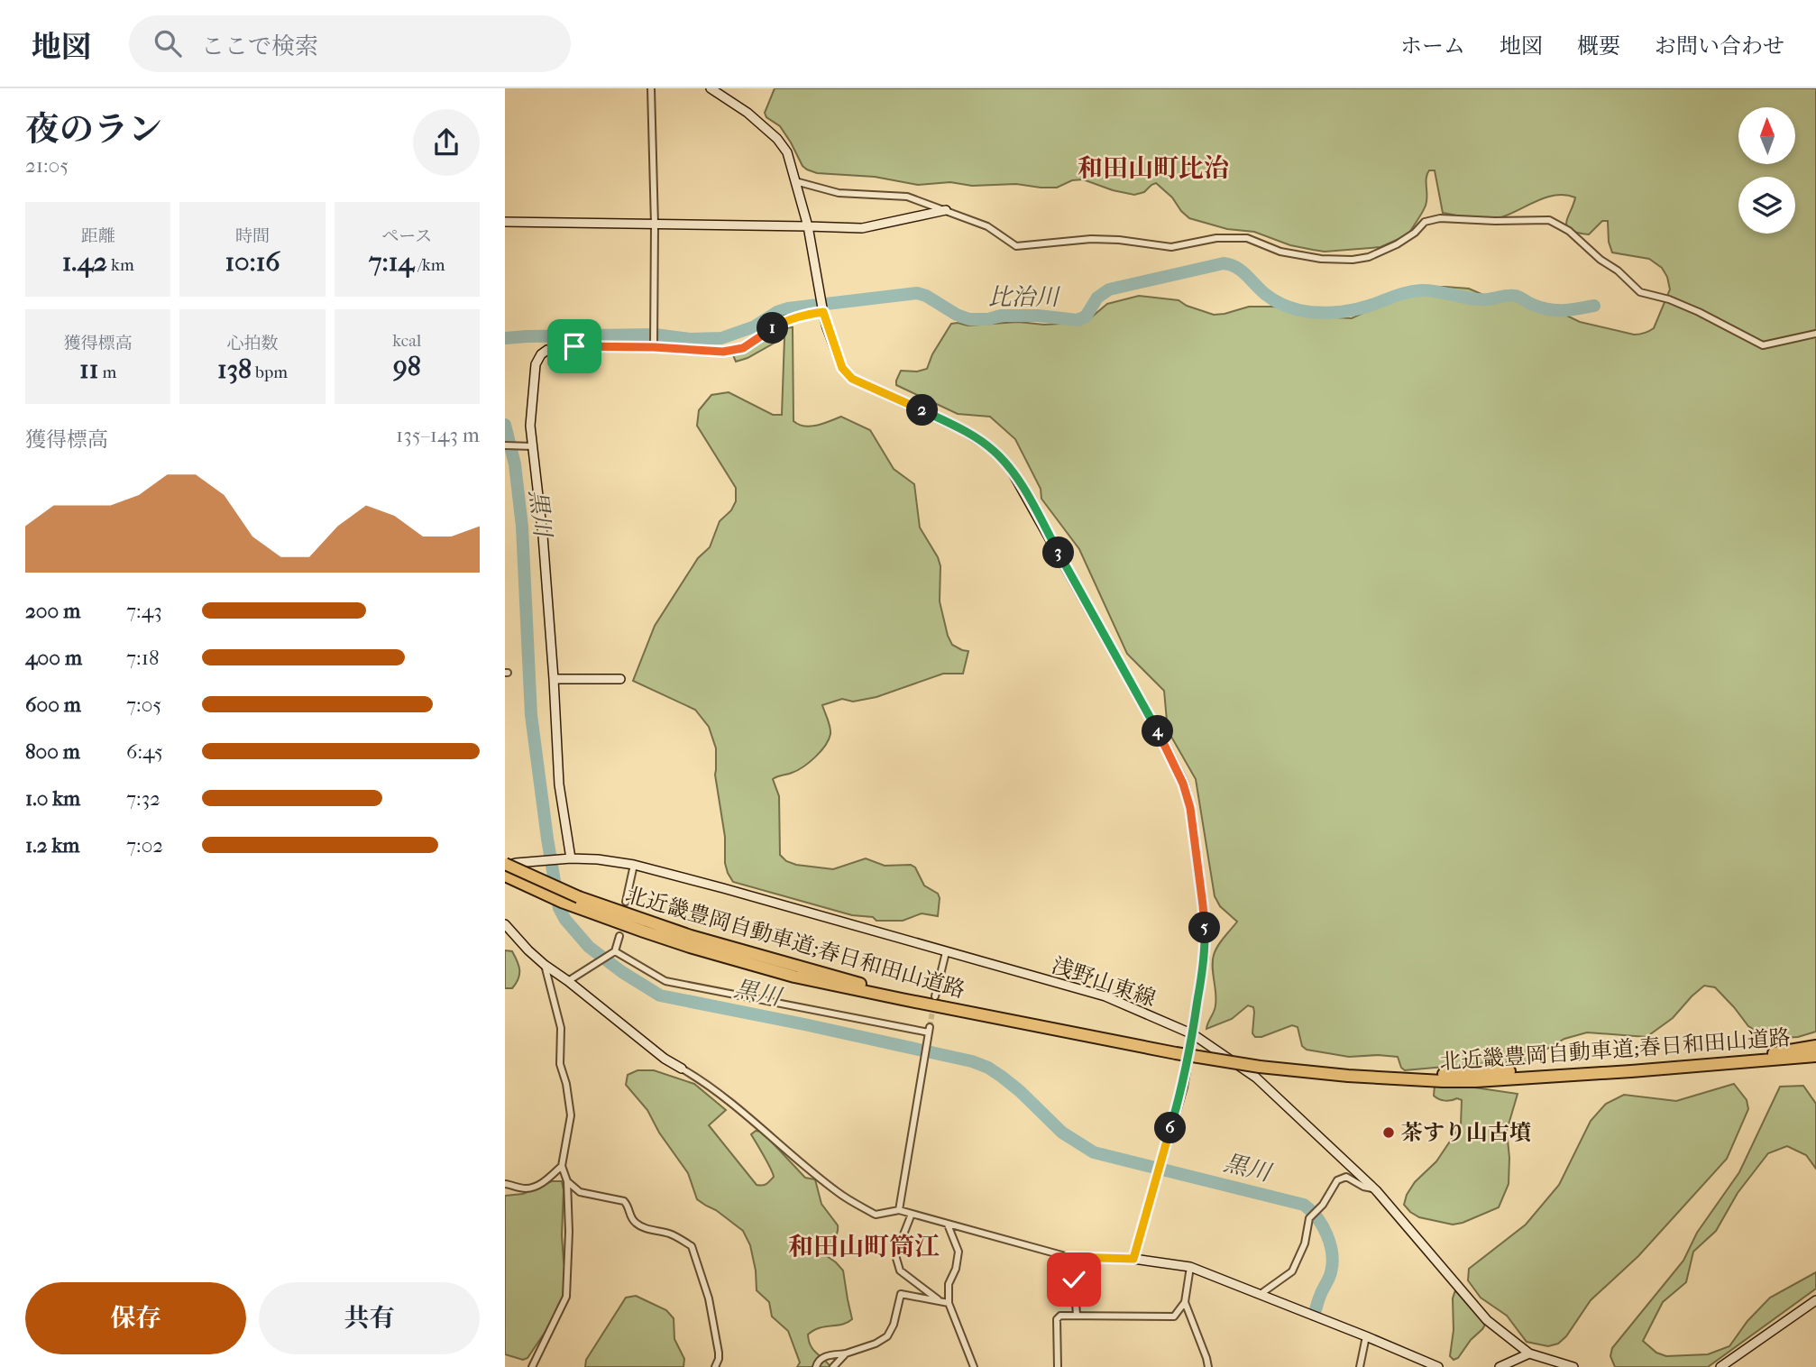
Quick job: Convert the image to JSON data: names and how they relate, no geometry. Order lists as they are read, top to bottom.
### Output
{
  "streets": {
    "highway": ["北近畿豊岡自動車道;春日和田山道路"],
    "street": ["浅野山東線"]
  },
  "crossings": [
    ["北近畿豊岡自動車道;春日和田山道路", "浅野山東線"]
  ],
  "districts": ["和田山町比治", "和田山町筒江"],
  "water": ["比治川", "黒川"],
  "places": ["茶すり山古墳"],
  "north": "top",
  "page": {
    "header": "地図",
    "search": "ここで検索",
    "nav": [
      "ホーム",
      "地図",
      "概要",
      "お問い合わせ"
    ],
    "heading": ["夜のラン", "21:05"],
    "stats": [
      ["距離", "1.42 km"],
      ["時間", "10:16"],
      ["ペース", "7:14 /km"],
      ["獲得標高", "11 m"],
      ["心拍数", "138 bpm"],
      ["kcal", "98"]
    ],
    "pins": [
      "1",
      "2",
      "3",
      "4",
      "5",
      "6"
    ],
    "chart": ["獲得標高", "135–143 m"],
    "list": [
      {
        "name": "200 m",
        "note": "7:43"
      },
      {
        "name": "400 m",
        "note": "7:18"
      },
      {
        "name": "600 m",
        "note": "7:05"
      },
      {
        "name": "800 m",
        "note": "6:45"
      },
      {
        "name": "1.0 km",
        "note": "7:32"
      },
      {
        "name": "1.2 km",
        "note": "7:02"
      }
    ],
    "buttons": ["保存", "共有"]
  }
}
